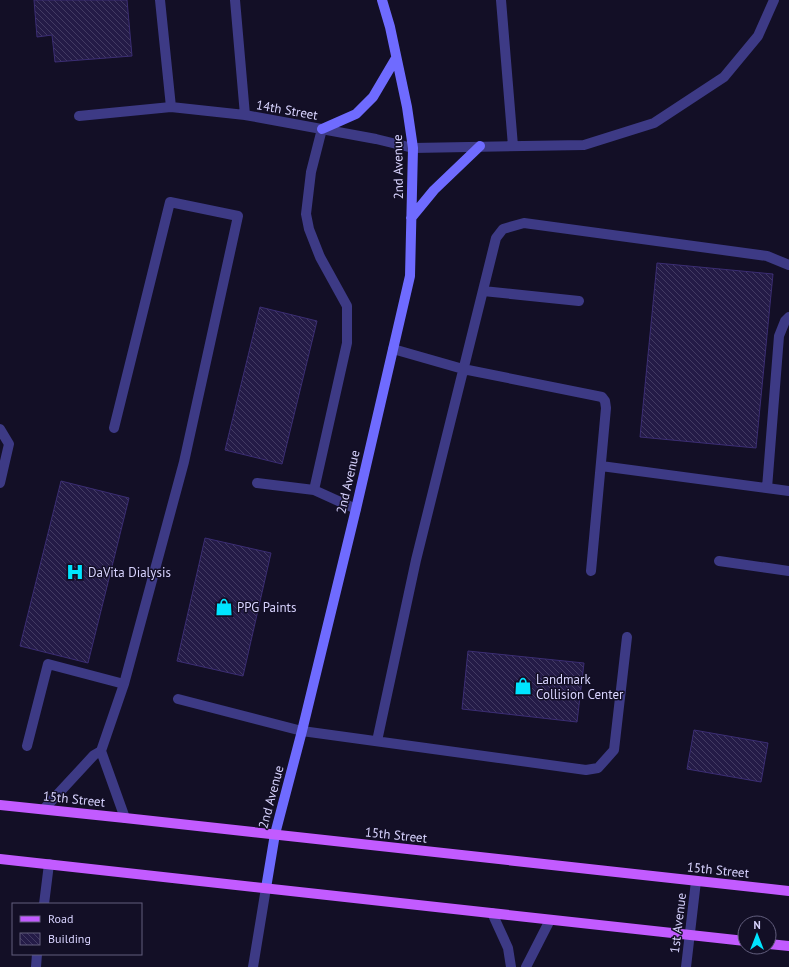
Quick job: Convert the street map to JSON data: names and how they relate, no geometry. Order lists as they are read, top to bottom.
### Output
{
  "streets": {
    "main road": ["15th Street"],
    "street": ["14th Street", "2nd Avenue", "1st Avenue"]
  },
  "crossings": [
    ["14th Street", "2nd Avenue"],
    ["2nd Avenue", "15th Street"],
    ["15th Street", "1st Avenue"]
  ],
  "places": {
    "hospital": ["DaVita Dialysis"],
    "shop": ["PPG Paints", "Landmark Collision Center"]
  },
  "legend": ["Road", "Building"],
  "north": "top"
}
